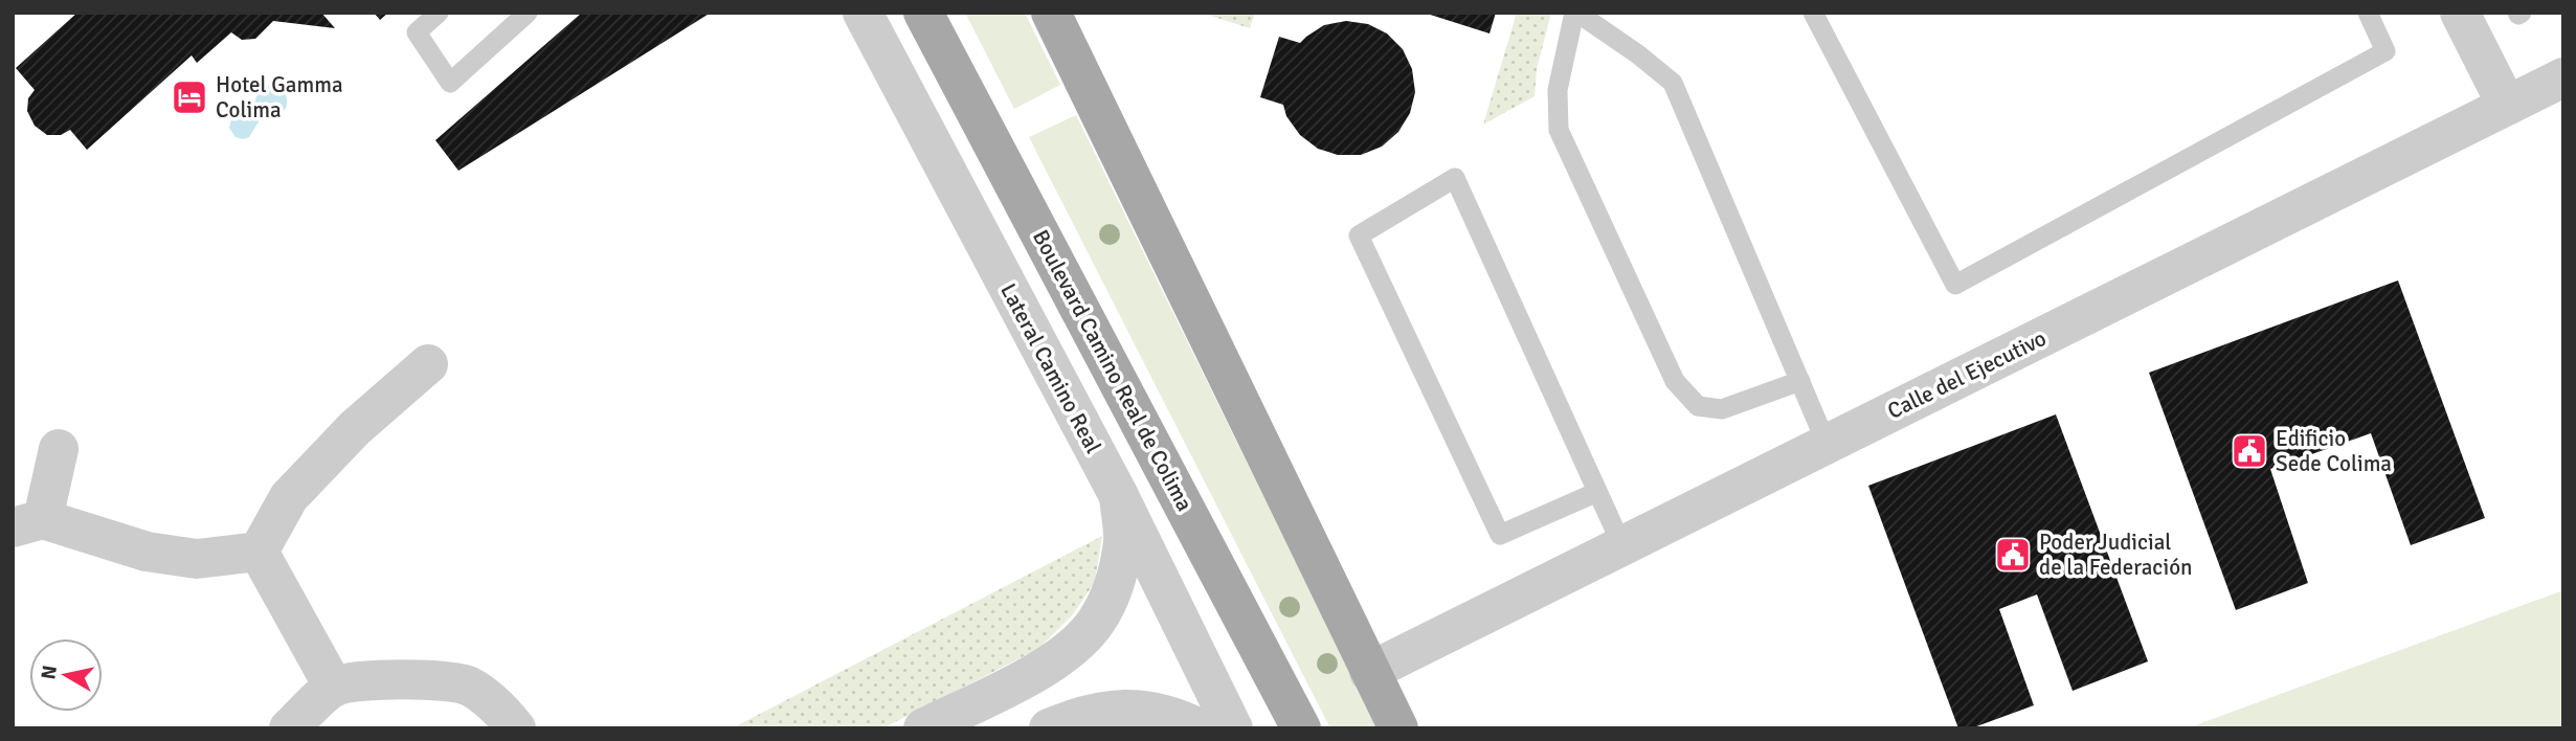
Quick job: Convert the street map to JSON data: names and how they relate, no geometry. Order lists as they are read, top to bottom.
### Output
{
  "streets": {
    "main road": ["Boulevard Camino Real de Colima"],
    "street": ["Lateral Camino Real", "Calle del Ejecutivo"]
  },
  "places": {
    "hotel": ["Hotel Gamma Colima"],
    "public building": ["Edificio Sede Colima", "Poder Judicial de la Federación"]
  },
  "north": "left"
}
